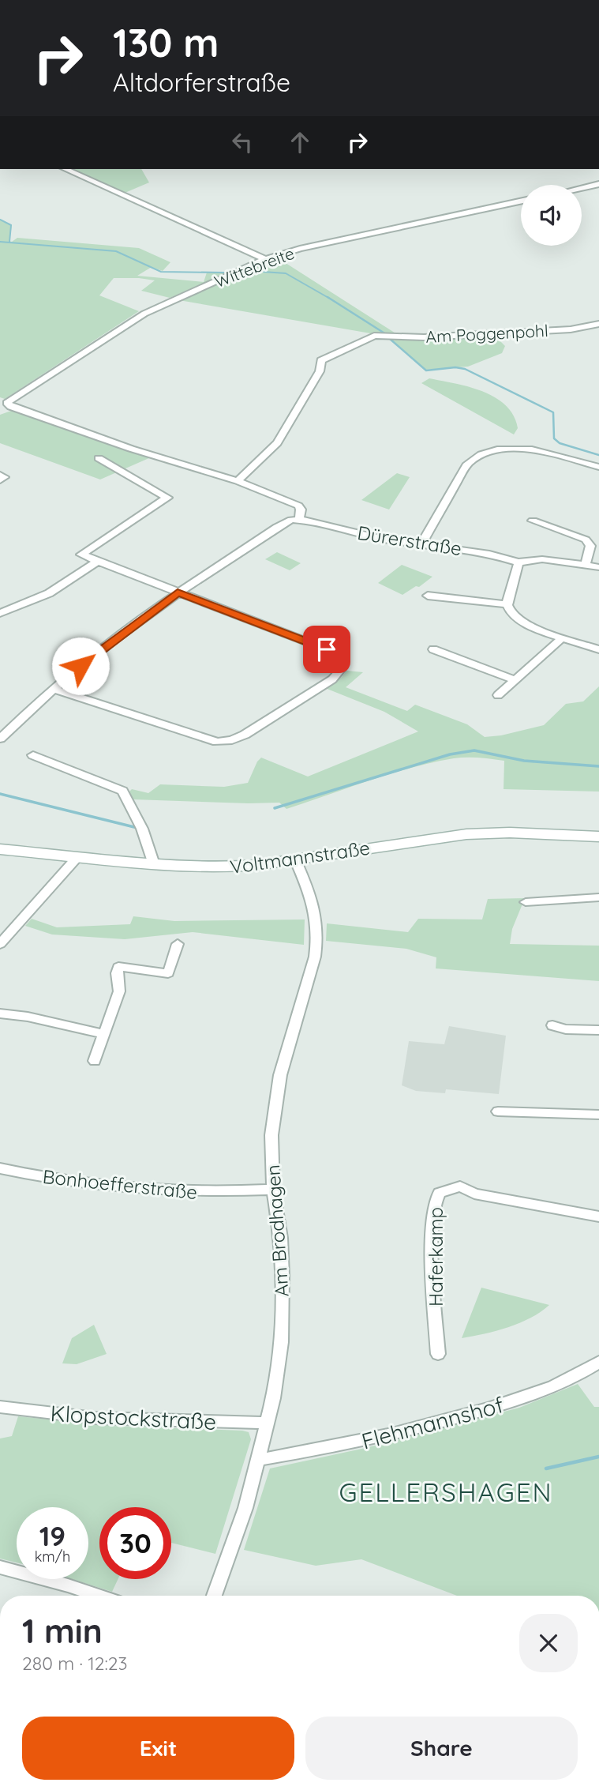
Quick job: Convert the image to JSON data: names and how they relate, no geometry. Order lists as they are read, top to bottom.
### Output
{
  "streets": {
    "street": [
      "Wittebreite",
      "Am Poggenpohl",
      "Dürerstraße",
      "Voltmannstraße",
      "Bonhoefferstraße",
      "Am Brodhagen",
      "Haferkamp",
      "Klopstockstraße",
      "Flehmannshof"
    ]
  },
  "crossings": [
    ["Wittebreite", "Am Poggenpohl"],
    ["Voltmannstraße", "Am Brodhagen"],
    ["Bonhoefferstraße", "Am Brodhagen"],
    ["Am Brodhagen", "Klopstockstraße"],
    ["Am Brodhagen", "Flehmannshof"]
  ],
  "districts": ["GELLERSHAGEN"],
  "page": {
    "turn": ["130 m", "Altdorferstraße"],
    "speed": "19 km/h",
    "limit": "30",
    "heading": ["1 min", "280 m · 12:23"],
    "buttons": ["Exit", "Share"]
  }
}
